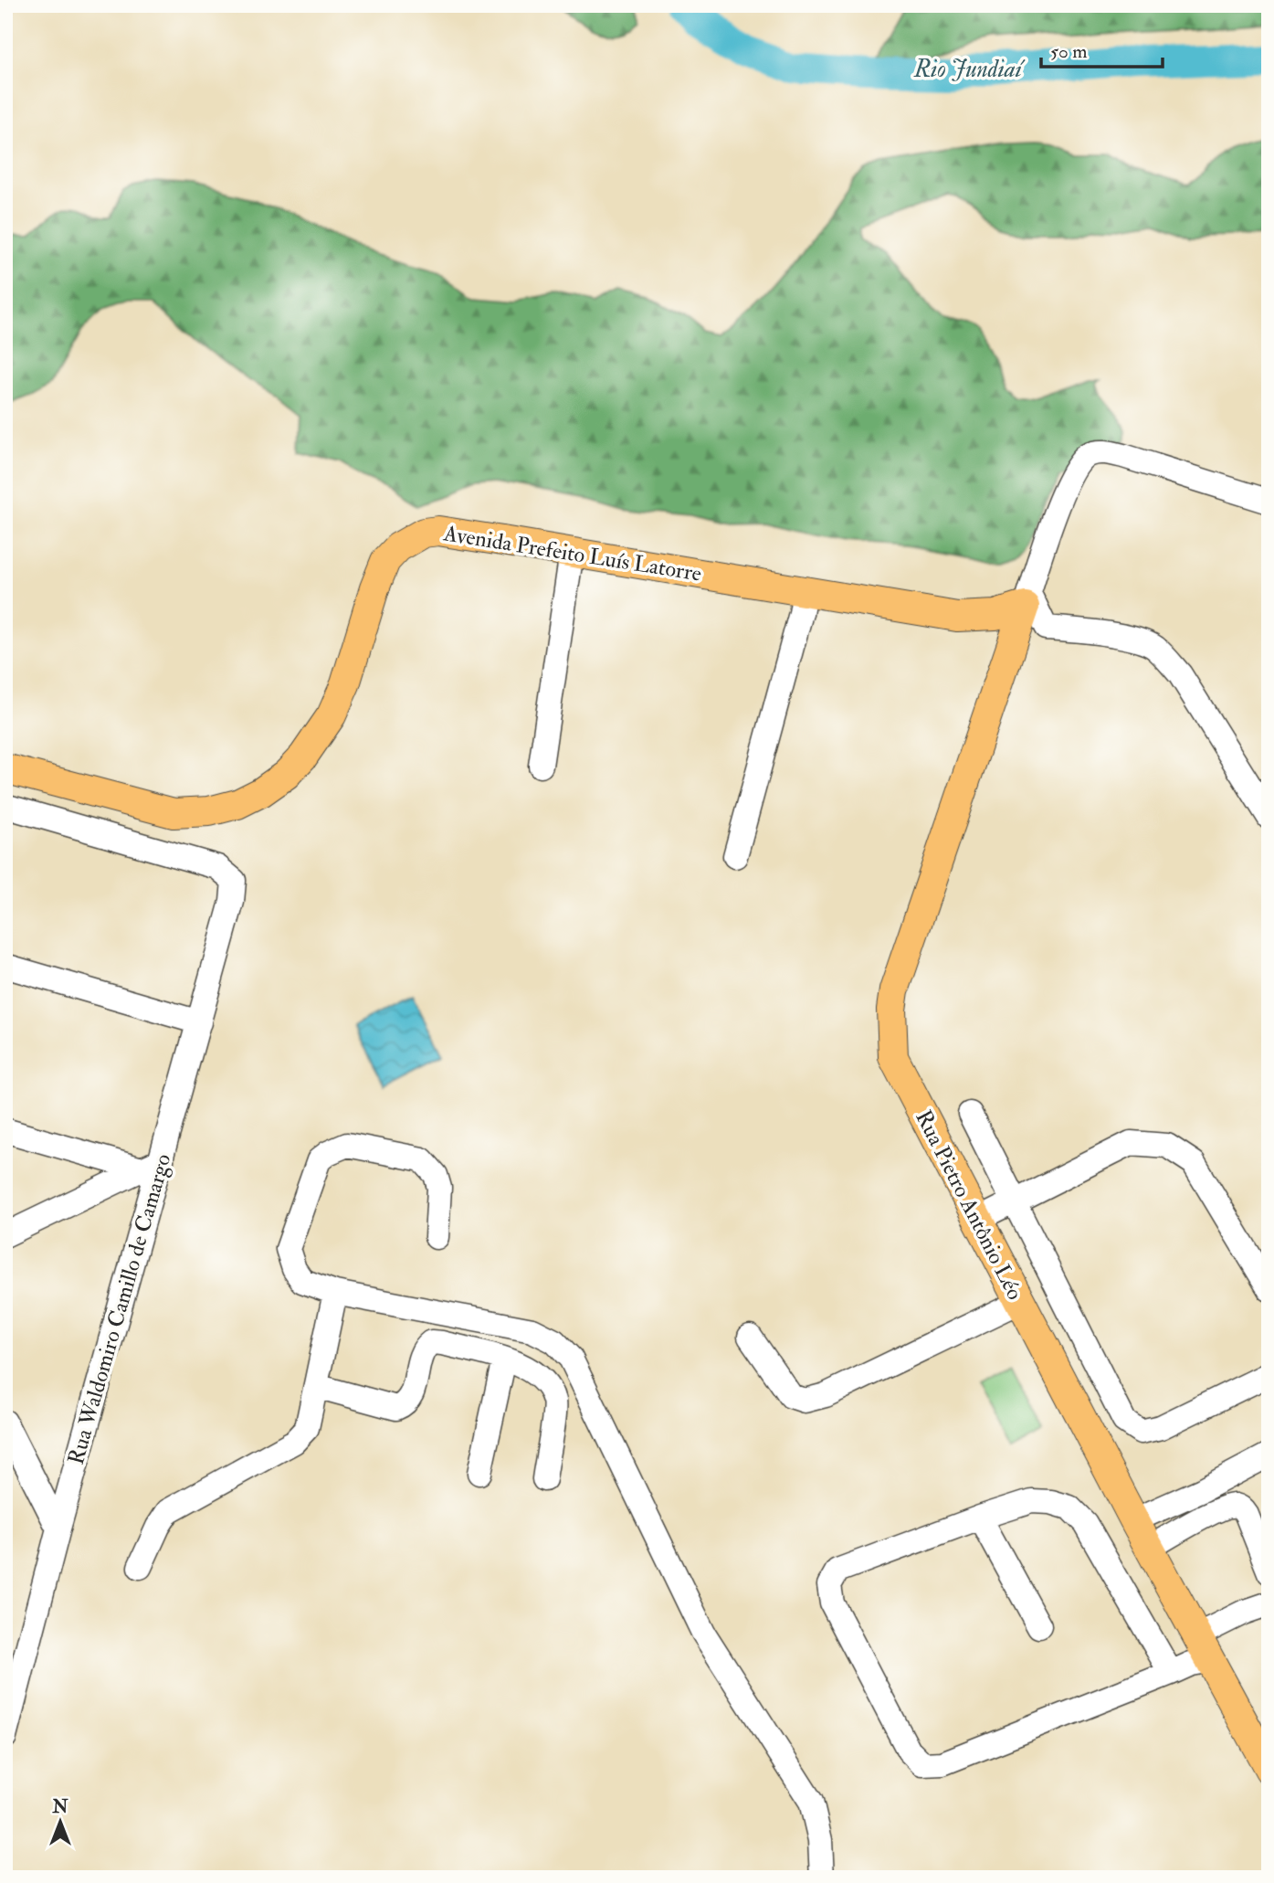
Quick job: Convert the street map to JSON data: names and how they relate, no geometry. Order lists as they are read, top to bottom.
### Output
{
  "streets": {
    "main road": ["Avenida Prefeito Luís Latorre", "Rua Pietro Antônio Léo"],
    "street": ["Rua Waldomiro Camillo de Camargo"]
  },
  "crossings": [
    ["Avenida Prefeito Luís Latorre", "Rua Pietro Antônio Léo"]
  ],
  "water": ["Rio Jundiaí"],
  "scale_bar": "50 m",
  "north": "top"
}
